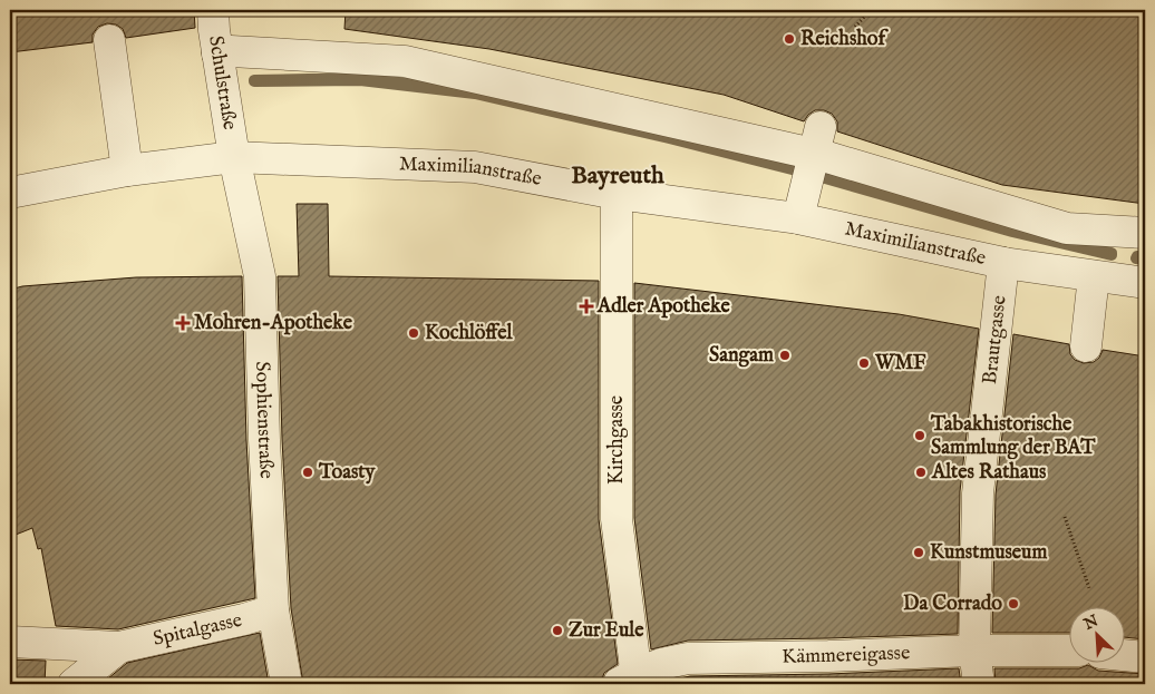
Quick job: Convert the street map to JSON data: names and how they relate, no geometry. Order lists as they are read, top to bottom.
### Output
{
  "streets": {
    "street": [
      "Schulstraße",
      "Maximilianstraße",
      "Brautgasse",
      "Sophienstraße",
      "Kirchgasse",
      "Spitalgasse",
      "Kämmereigasse"
    ]
  },
  "crossings": [
    ["Schulstraße", "Maximilianstraße"],
    ["Schulstraße", "Sophienstraße"],
    ["Maximilianstraße", "Brautgasse"],
    ["Maximilianstraße", "Sophienstraße"],
    ["Maximilianstraße", "Kirchgasse"],
    ["Brautgasse", "Kämmereigasse"],
    ["Sophienstraße", "Spitalgasse"],
    ["Kirchgasse", "Kämmereigasse"]
  ],
  "districts": ["Bayreuth"],
  "places": {
    "other": [
      "Reichshof",
      "Kochlöffel",
      "Sangam",
      "WMF",
      "Tabakhistorische Sammlung der BAT",
      "Toasty",
      "Altes Rathaus",
      "Kunstmuseum",
      "Da Corrado",
      "Zur Eule"
    ],
    "health": ["Adler Apotheke", "Mohren-Apotheke"]
  },
  "north": "top left"
}
